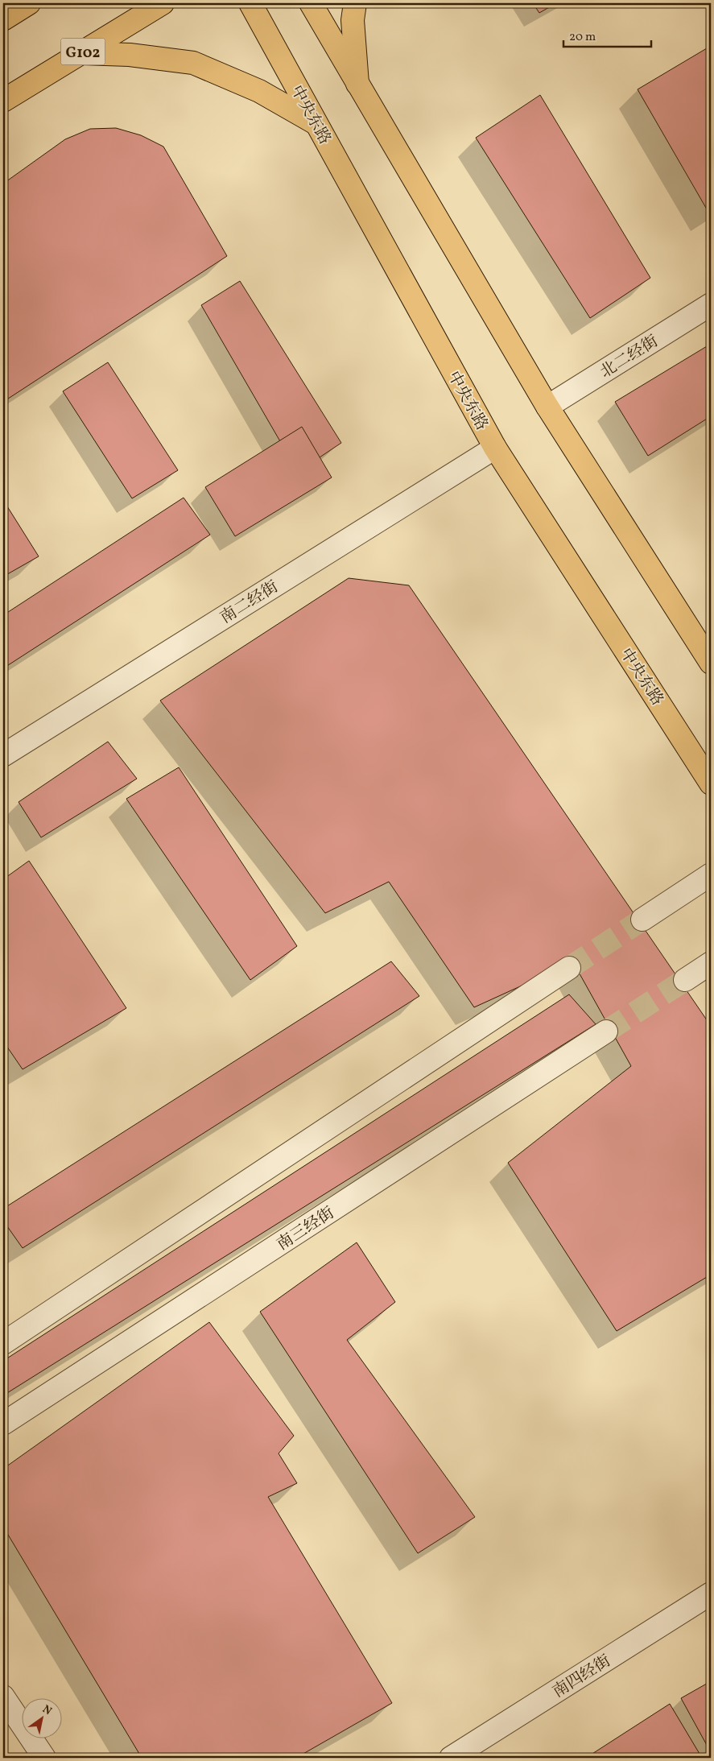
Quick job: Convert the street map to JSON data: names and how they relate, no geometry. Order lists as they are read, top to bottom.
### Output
{
  "streets": {
    "main road": ["G102", "中央东路"],
    "street": [
      "北二经街",
      "南二经街",
      "南三经街",
      "南四经街"
    ]
  },
  "crossings": [
    ["中央东路", "南二经街"]
  ],
  "scale_bar": "20 m",
  "north": "top right"
}
